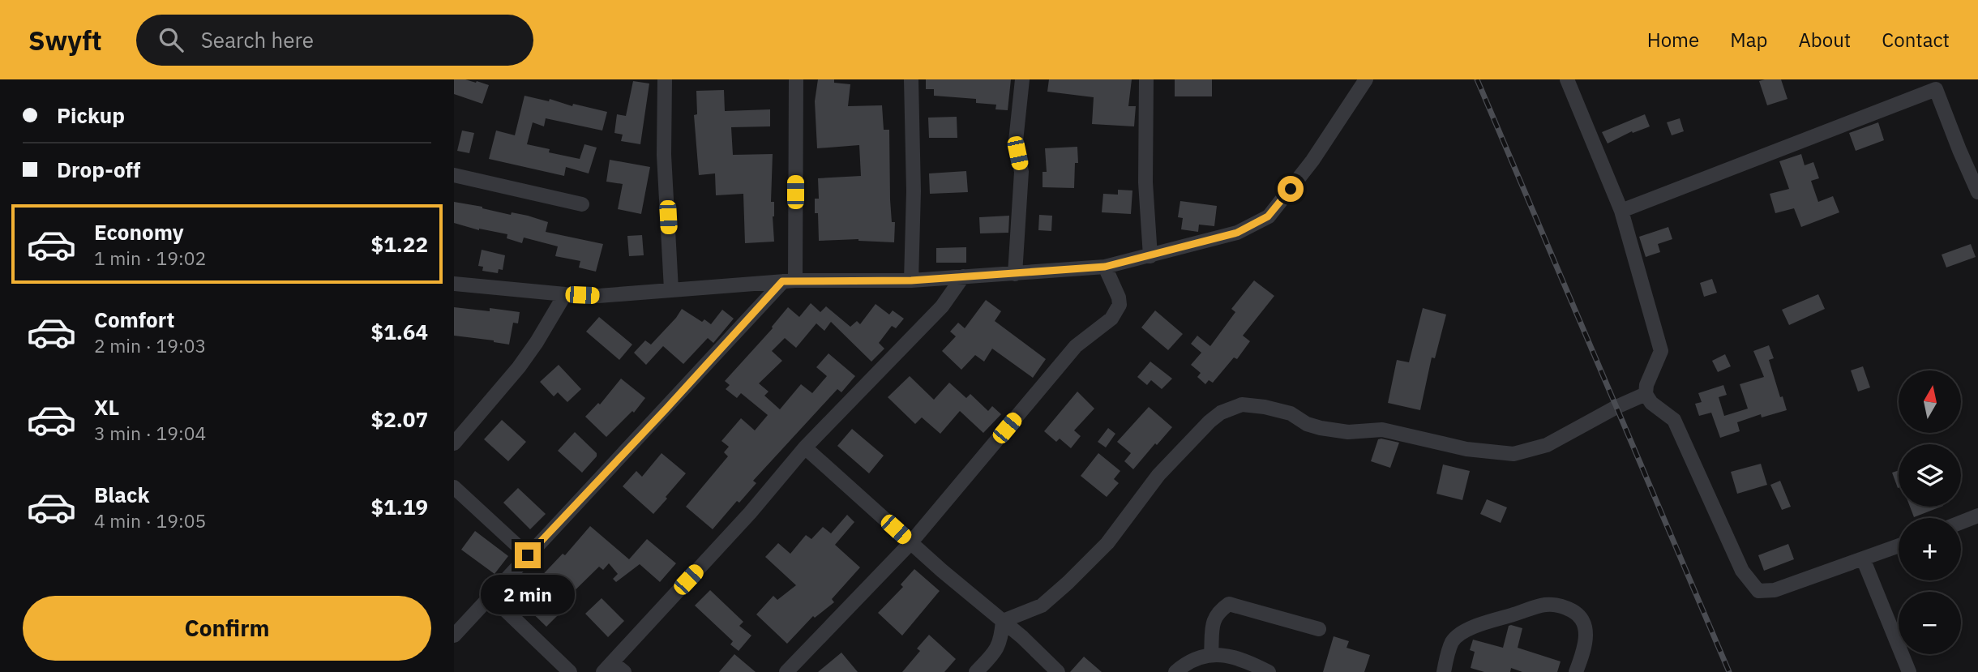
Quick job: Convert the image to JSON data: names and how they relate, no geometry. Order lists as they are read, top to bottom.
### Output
{
  "north": "top",
  "page": {
    "header": "Swyft",
    "search": "Search here",
    "nav": [
      "Home",
      "Map",
      "About",
      "Contact"
    ],
    "banner": ["Pickup", "Drop-off"],
    "list": [
      {
        "name": "Economy",
        "note": "1 min · 19:02",
        "value": "$1.22"
      },
      {
        "name": "Comfort",
        "note": "2 min · 19:03",
        "value": "$1.64"
      },
      {
        "name": "XL",
        "note": "3 min · 19:04",
        "value": "$2.07"
      },
      {
        "name": "Black",
        "note": "4 min · 19:05",
        "value": "$1.19"
      }
    ],
    "map_buttons": ["+", "−"],
    "bubble": "2 min",
    "buttons": "Confirm"
  }
}
